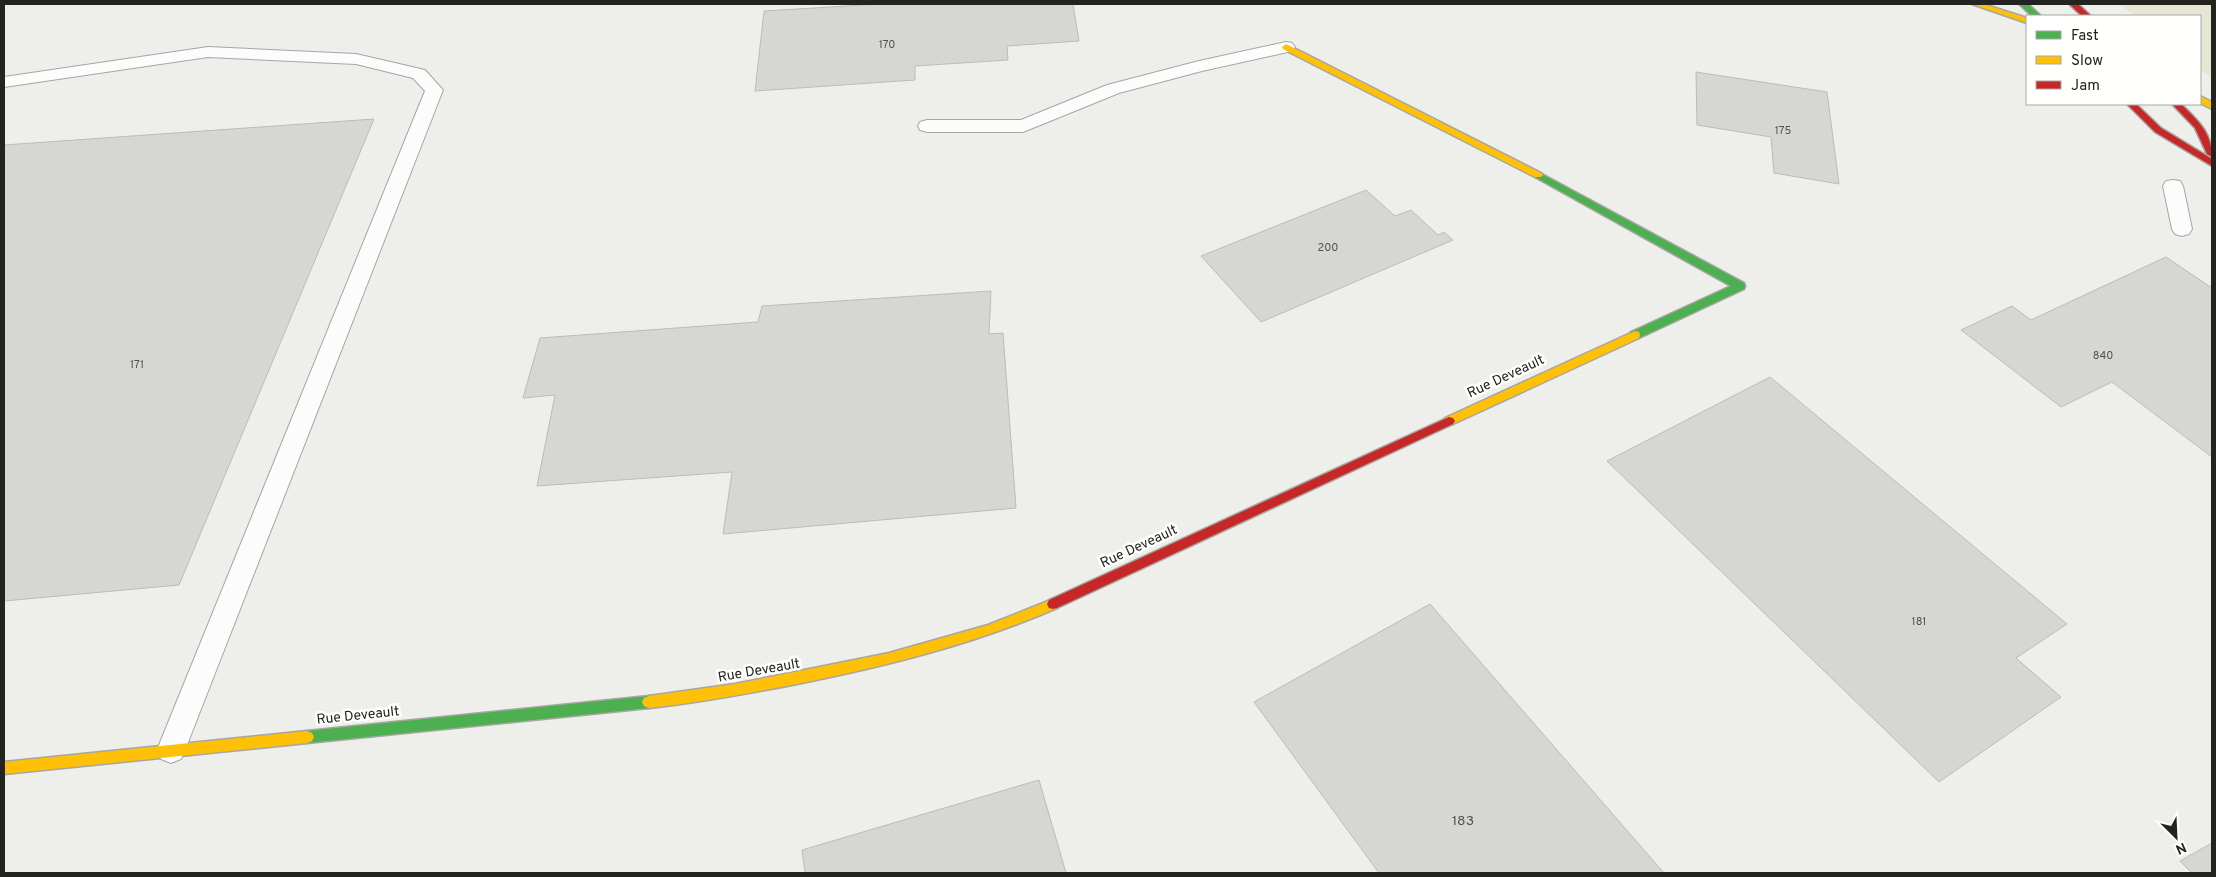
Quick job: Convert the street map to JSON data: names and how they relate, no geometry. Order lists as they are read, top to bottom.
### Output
{
  "streets": {
    "main road": ["Rue Deveault"]
  },
  "house_numbers": [
    "170",
    "175",
    "200",
    "840",
    "171",
    "181",
    "183"
  ],
  "legend": ["Fast", "Slow", "Jam"],
  "north": "bottom right"
}
